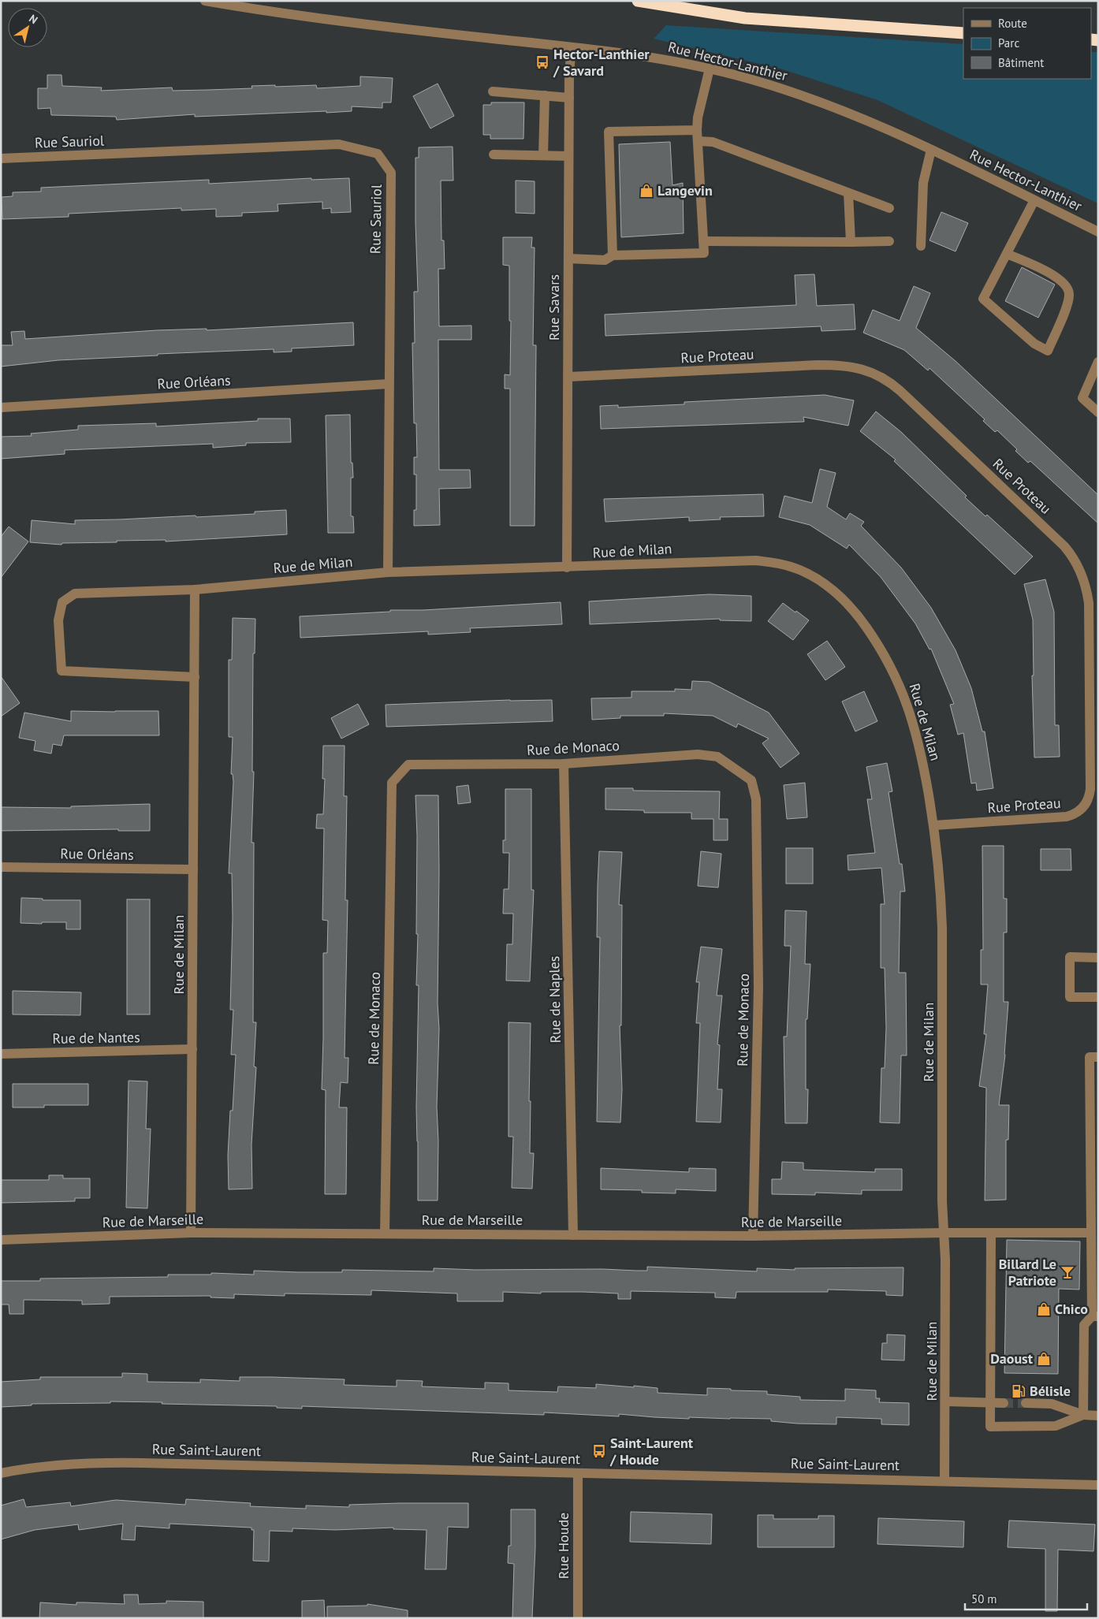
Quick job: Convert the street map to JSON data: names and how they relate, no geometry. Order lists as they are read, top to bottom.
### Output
{
  "streets": {
    "street": [
      "Rue Hector-Lanthier",
      "Rue Sauriol",
      "Rue Savars",
      "Rue Proteau",
      "Rue Orléans",
      "Rue de Milan",
      "Rue de Monaco",
      "Rue de Naples",
      "Rue de Nantes",
      "Rue de Marseille",
      "Rue Saint-Laurent",
      "Rue Houde"
    ]
  },
  "crossings": [
    ["Rue Hector-Lanthier", "Rue Savars"],
    ["Rue Sauriol", "Rue Orléans"],
    ["Rue Sauriol", "Rue de Milan"],
    ["Rue Savars", "Rue Proteau"],
    ["Rue Savars", "Rue de Milan"],
    ["Rue Proteau", "Rue de Milan"],
    ["Rue Orléans", "Rue de Milan"],
    ["Rue de Milan", "Rue de Nantes"],
    ["Rue de Milan", "Rue de Marseille"],
    ["Rue de Milan", "Rue Saint-Laurent"],
    ["Rue de Monaco", "Rue de Naples"],
    ["Rue de Monaco", "Rue de Marseille"],
    ["Rue de Naples", "Rue de Marseille"],
    ["Rue Saint-Laurent", "Rue Houde"]
  ],
  "places": {
    "bus stop": ["Hector-Lanthier / Savard", "Saint-Laurent / Houde"],
    "shop": ["Langevin", "Chico", "Daoust"],
    "bar": ["Billard Le Patriote"],
    "fuel station": ["Bélisle"]
  },
  "legend": ["Route", "Parc", "Bâtiment"],
  "scale_bar": "50 m",
  "north": "top right"
}
